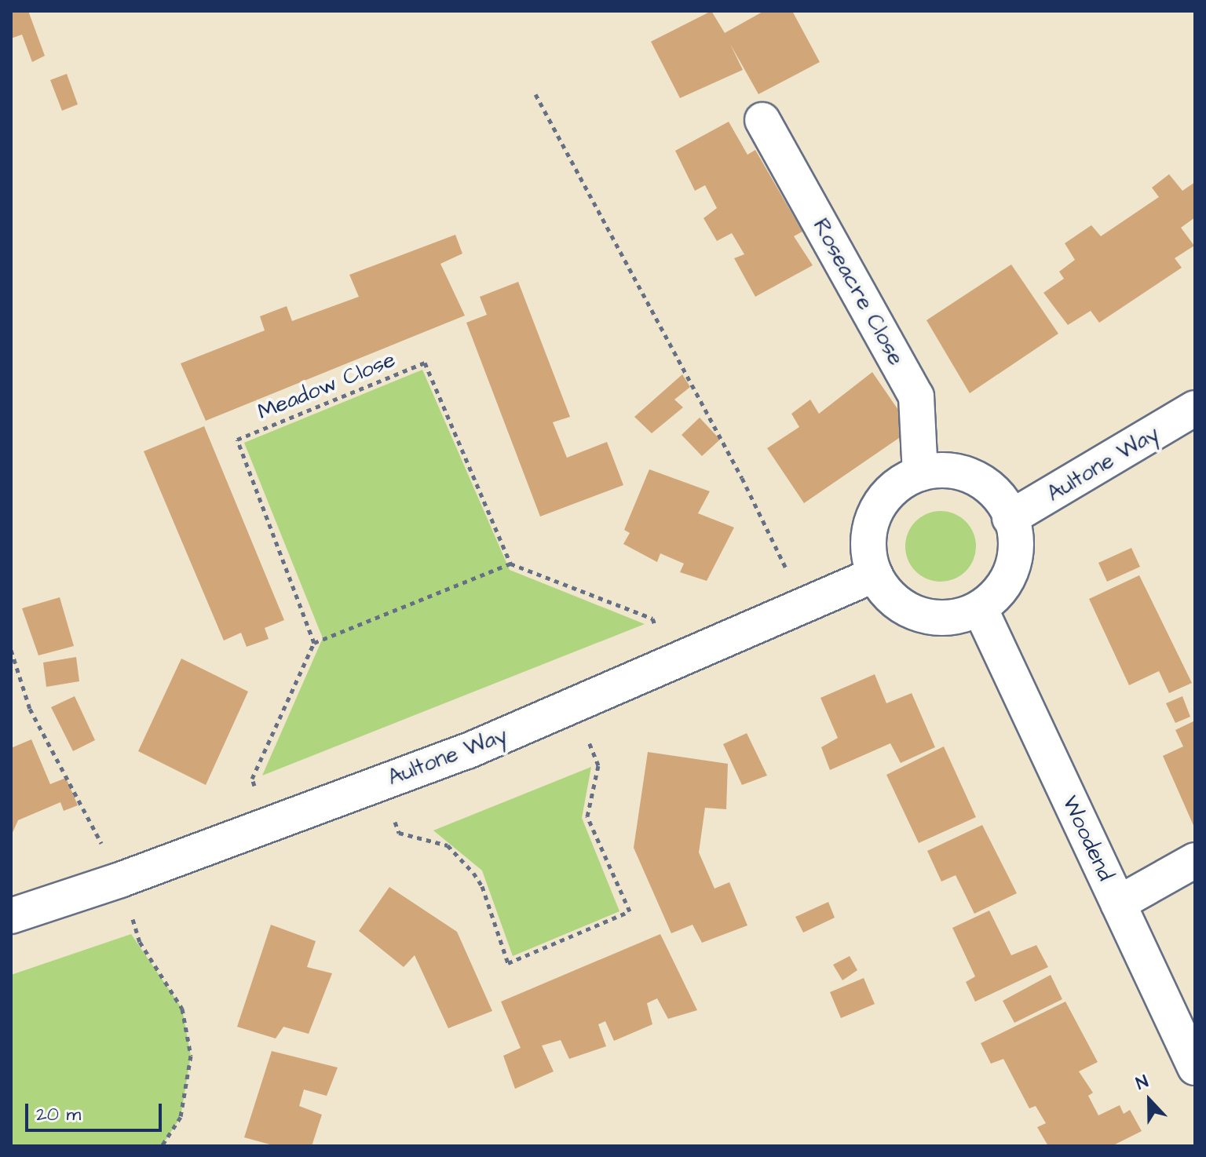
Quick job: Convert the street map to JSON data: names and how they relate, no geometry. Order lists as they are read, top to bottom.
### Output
{
  "streets": {
    "street": ["Roseacre Close", "Aultone Way", "Woodend"],
    "path": ["Meadow Close"]
  },
  "crossings": [
    ["Roseacre Close", "Aultone Way"],
    ["Roseacre Close", "Woodend"],
    ["Aultone Way", "Woodend"]
  ],
  "scale_bar": "20 m",
  "north": "top"
}
